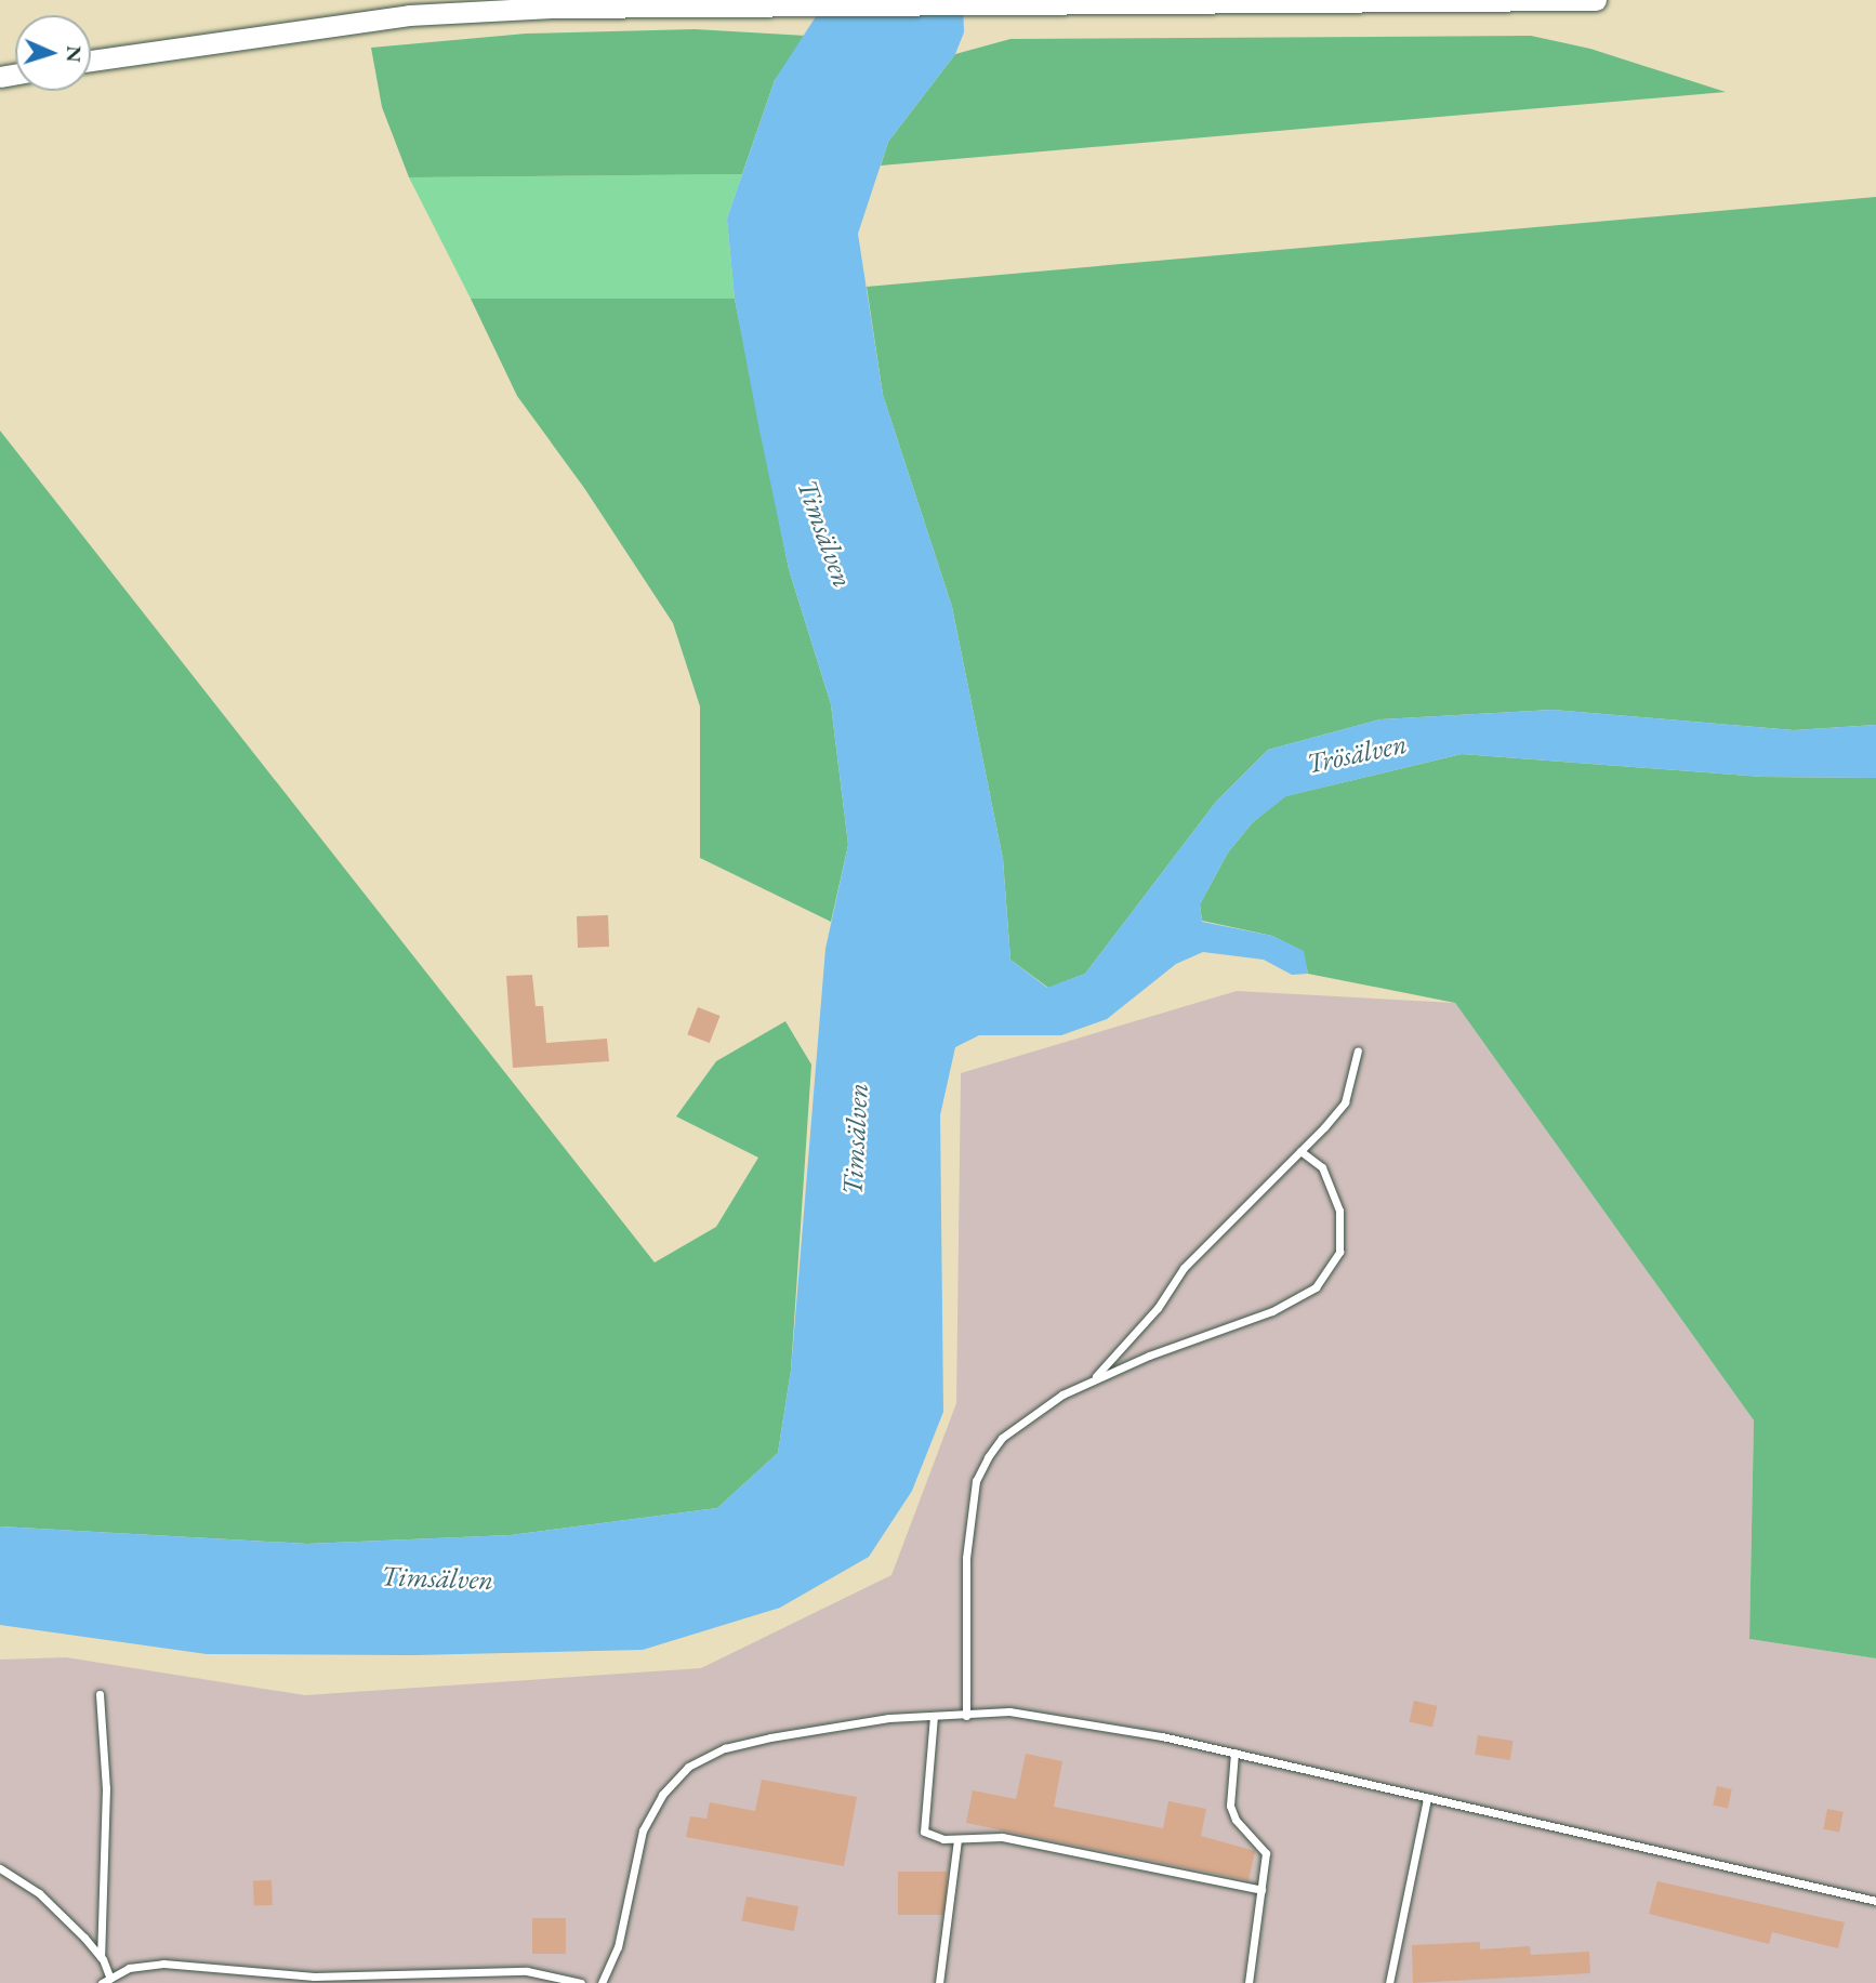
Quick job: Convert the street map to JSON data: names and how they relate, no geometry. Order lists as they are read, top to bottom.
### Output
{
  "water": ["Timsälven", "Trösälven"],
  "north": "right"
}
